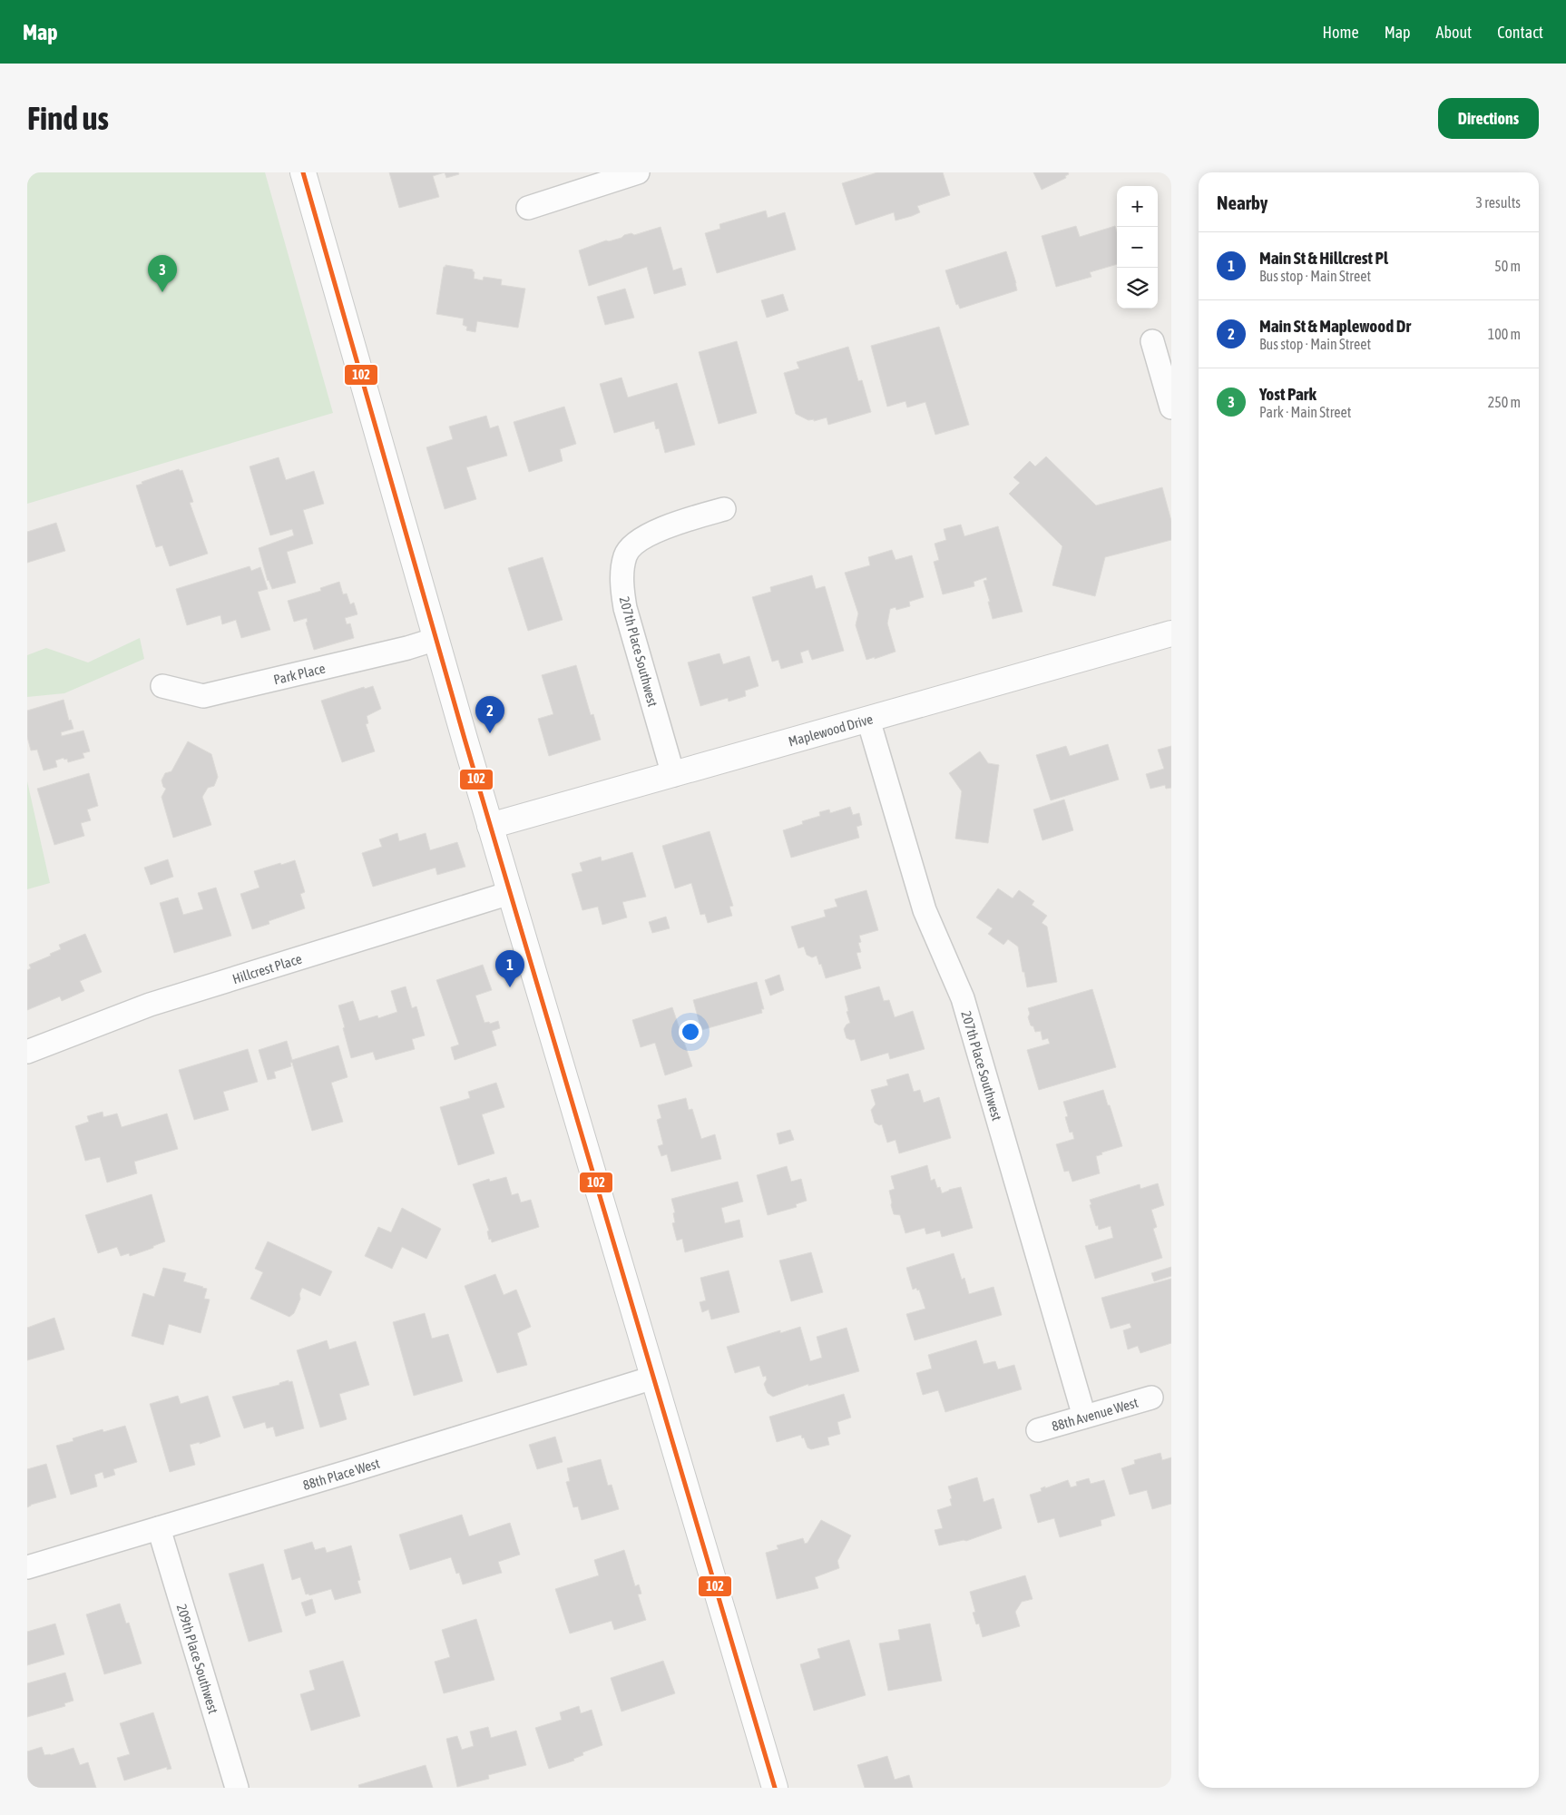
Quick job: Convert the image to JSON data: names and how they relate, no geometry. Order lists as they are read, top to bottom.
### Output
{
  "streets": {
    "main road": ["Maplewood Drive"],
    "street": [
      "207th Place Southwest",
      "Park Place",
      "Hillcrest Place",
      "88th Avenue West",
      "88th Place West",
      "209th Place Southwest"
    ]
  },
  "crossings": [
    ["207th Place Southwest", "Maplewood Drive"],
    ["207th Place Southwest", "88th Avenue West"],
    ["88th Place West", "209th Place Southwest"]
  ],
  "lines": ["transit line 102"],
  "page": {
    "header": "Map",
    "nav": [
      "Home",
      "Map",
      "About",
      "Contact"
    ],
    "buttons": "Directions",
    "title": "Find us",
    "heading": ["Nearby", "3 results"],
    "map_buttons": ["+", "−"],
    "list": [
      {
        "mark": "1",
        "name": "Main St & Hillcrest Pl",
        "note": "Bus stop · Main Street",
        "value": "50 m"
      },
      {
        "mark": "2",
        "name": "Main St & Maplewood Dr",
        "note": "Bus stop · Main Street",
        "value": "100 m"
      },
      {
        "mark": "3",
        "name": "Yost Park",
        "note": "Park · Main Street",
        "value": "250 m"
      }
    ],
    "pins": ["3", "2", "1"]
  }
}
